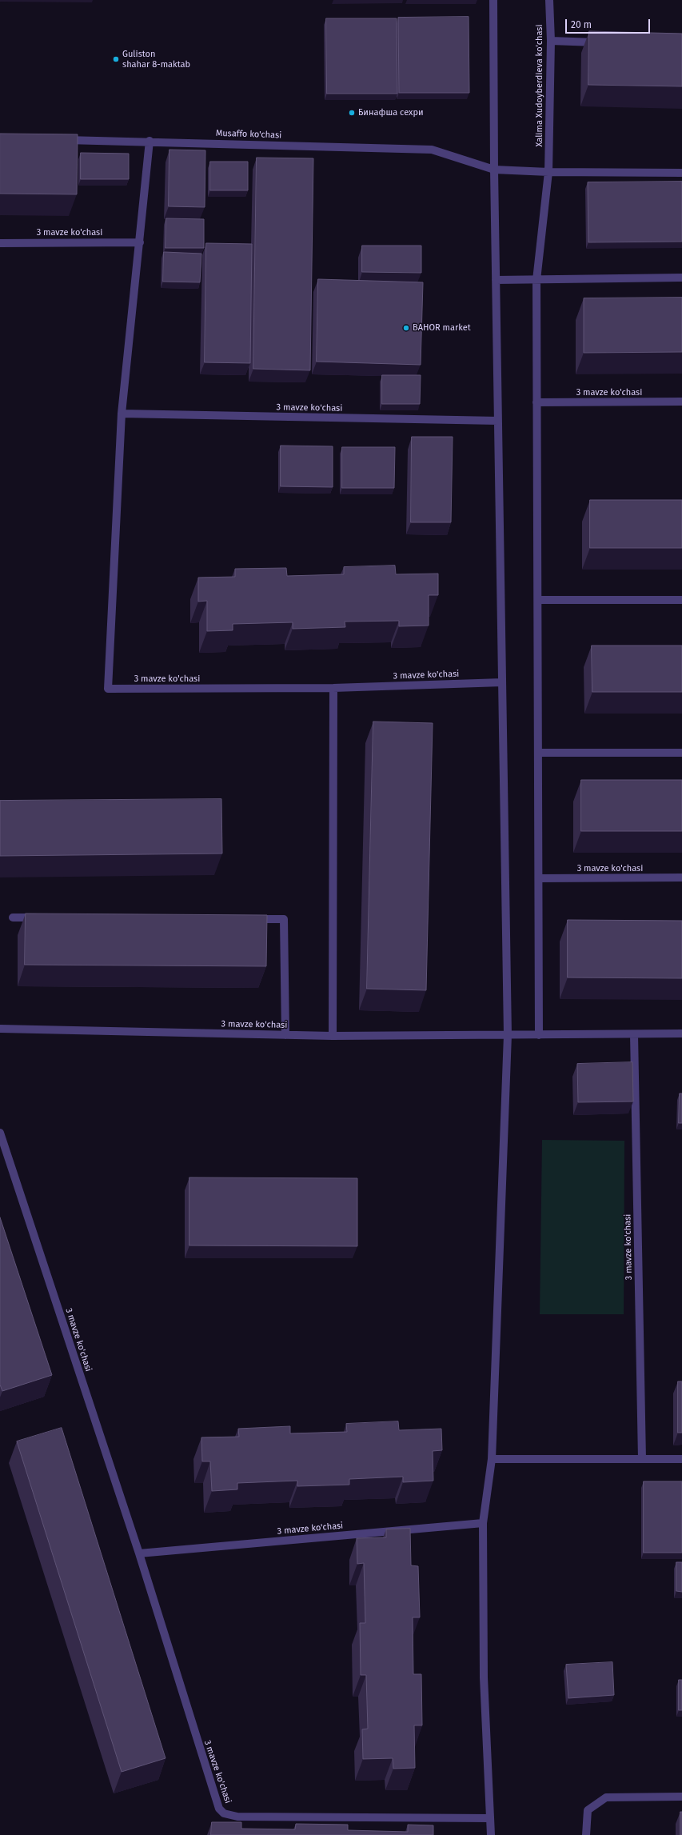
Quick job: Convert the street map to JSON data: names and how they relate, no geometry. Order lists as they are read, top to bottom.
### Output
{
  "streets": {
    "street": ["Xalima Xudoyberdieva ko'chasi", "Musaffo ko'chasi", "3 mavze ko'chasi"]
  },
  "crossings": [
    ["Xalima Xudoyberdieva ko'chasi", "Musaffo ko'chasi"],
    ["Xalima Xudoyberdieva ko'chasi", "3 mavze ko'chasi"],
    ["Musaffo ko'chasi", "3 mavze ko'chasi"]
  ],
  "places": ["Guliston shahar 8-maktab", "Бинафша сехри", "BAHOR market"],
  "scale_bar": "20 m"
}
